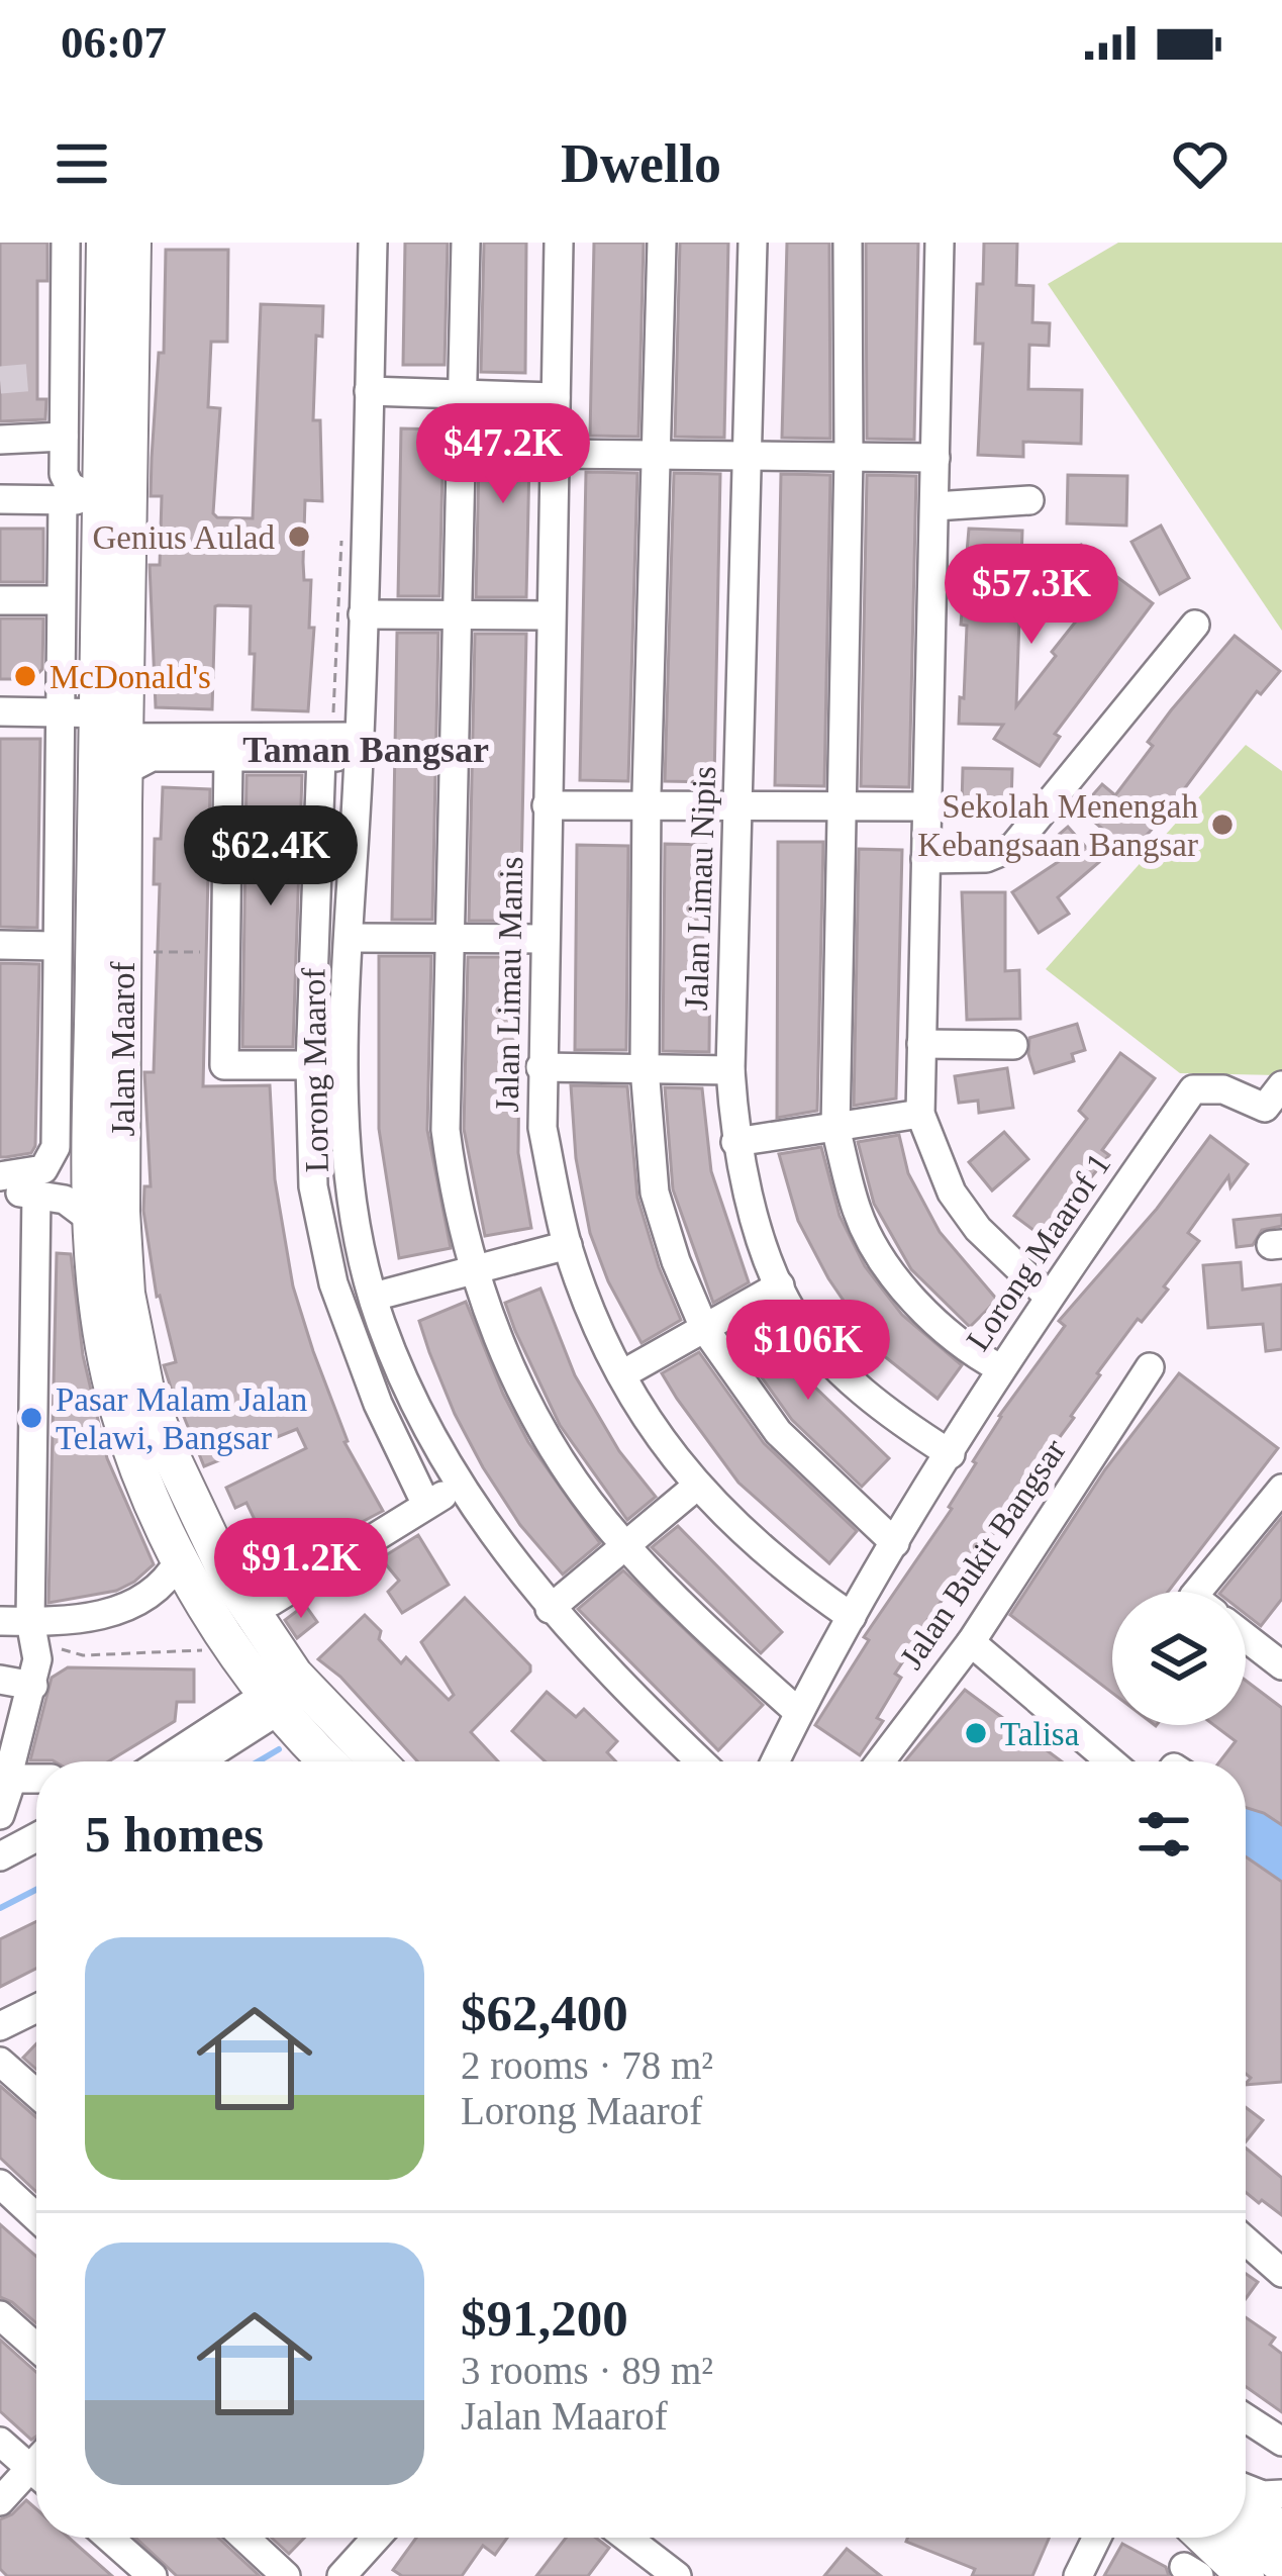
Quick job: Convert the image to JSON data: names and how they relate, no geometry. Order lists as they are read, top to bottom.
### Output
{
  "streets": {
    "main road": ["Jalan Maarof"],
    "street": [
      "Jalan Limau Nipis",
      "Jalan Limau Manis",
      "Lorong Maarof",
      "Lorong Maarof 1",
      "Jalan Bukit Bangsar"
    ]
  },
  "crossings": [
    ["Jalan Limau Nipis", "Lorong Maarof 1"],
    ["Jalan Limau Manis", "Lorong Maarof 1"]
  ],
  "districts": ["Taman Bangsar"],
  "places": [
    "Genius Aulad",
    "McDonald's",
    "Sekolah Menengah Kebangsaan Bangsar",
    "Pasar Malam Jalan Telawi, Bangsar",
    "Talisa"
  ],
  "page": {
    "status": "06:07",
    "header": "Dwello",
    "price": [
      "$47.2K",
      "$57.3K",
      "$62.4K",
      "$106K",
      "$91.2K"
    ],
    "heading": "5 homes",
    "list": [
      {
        "name": "$62,400",
        "note": "2 rooms · 78 m² · Lorong Maarof"
      },
      {
        "name": "$91,200",
        "note": "3 rooms · 89 m² · Jalan Maarof"
      }
    ]
  }
}
